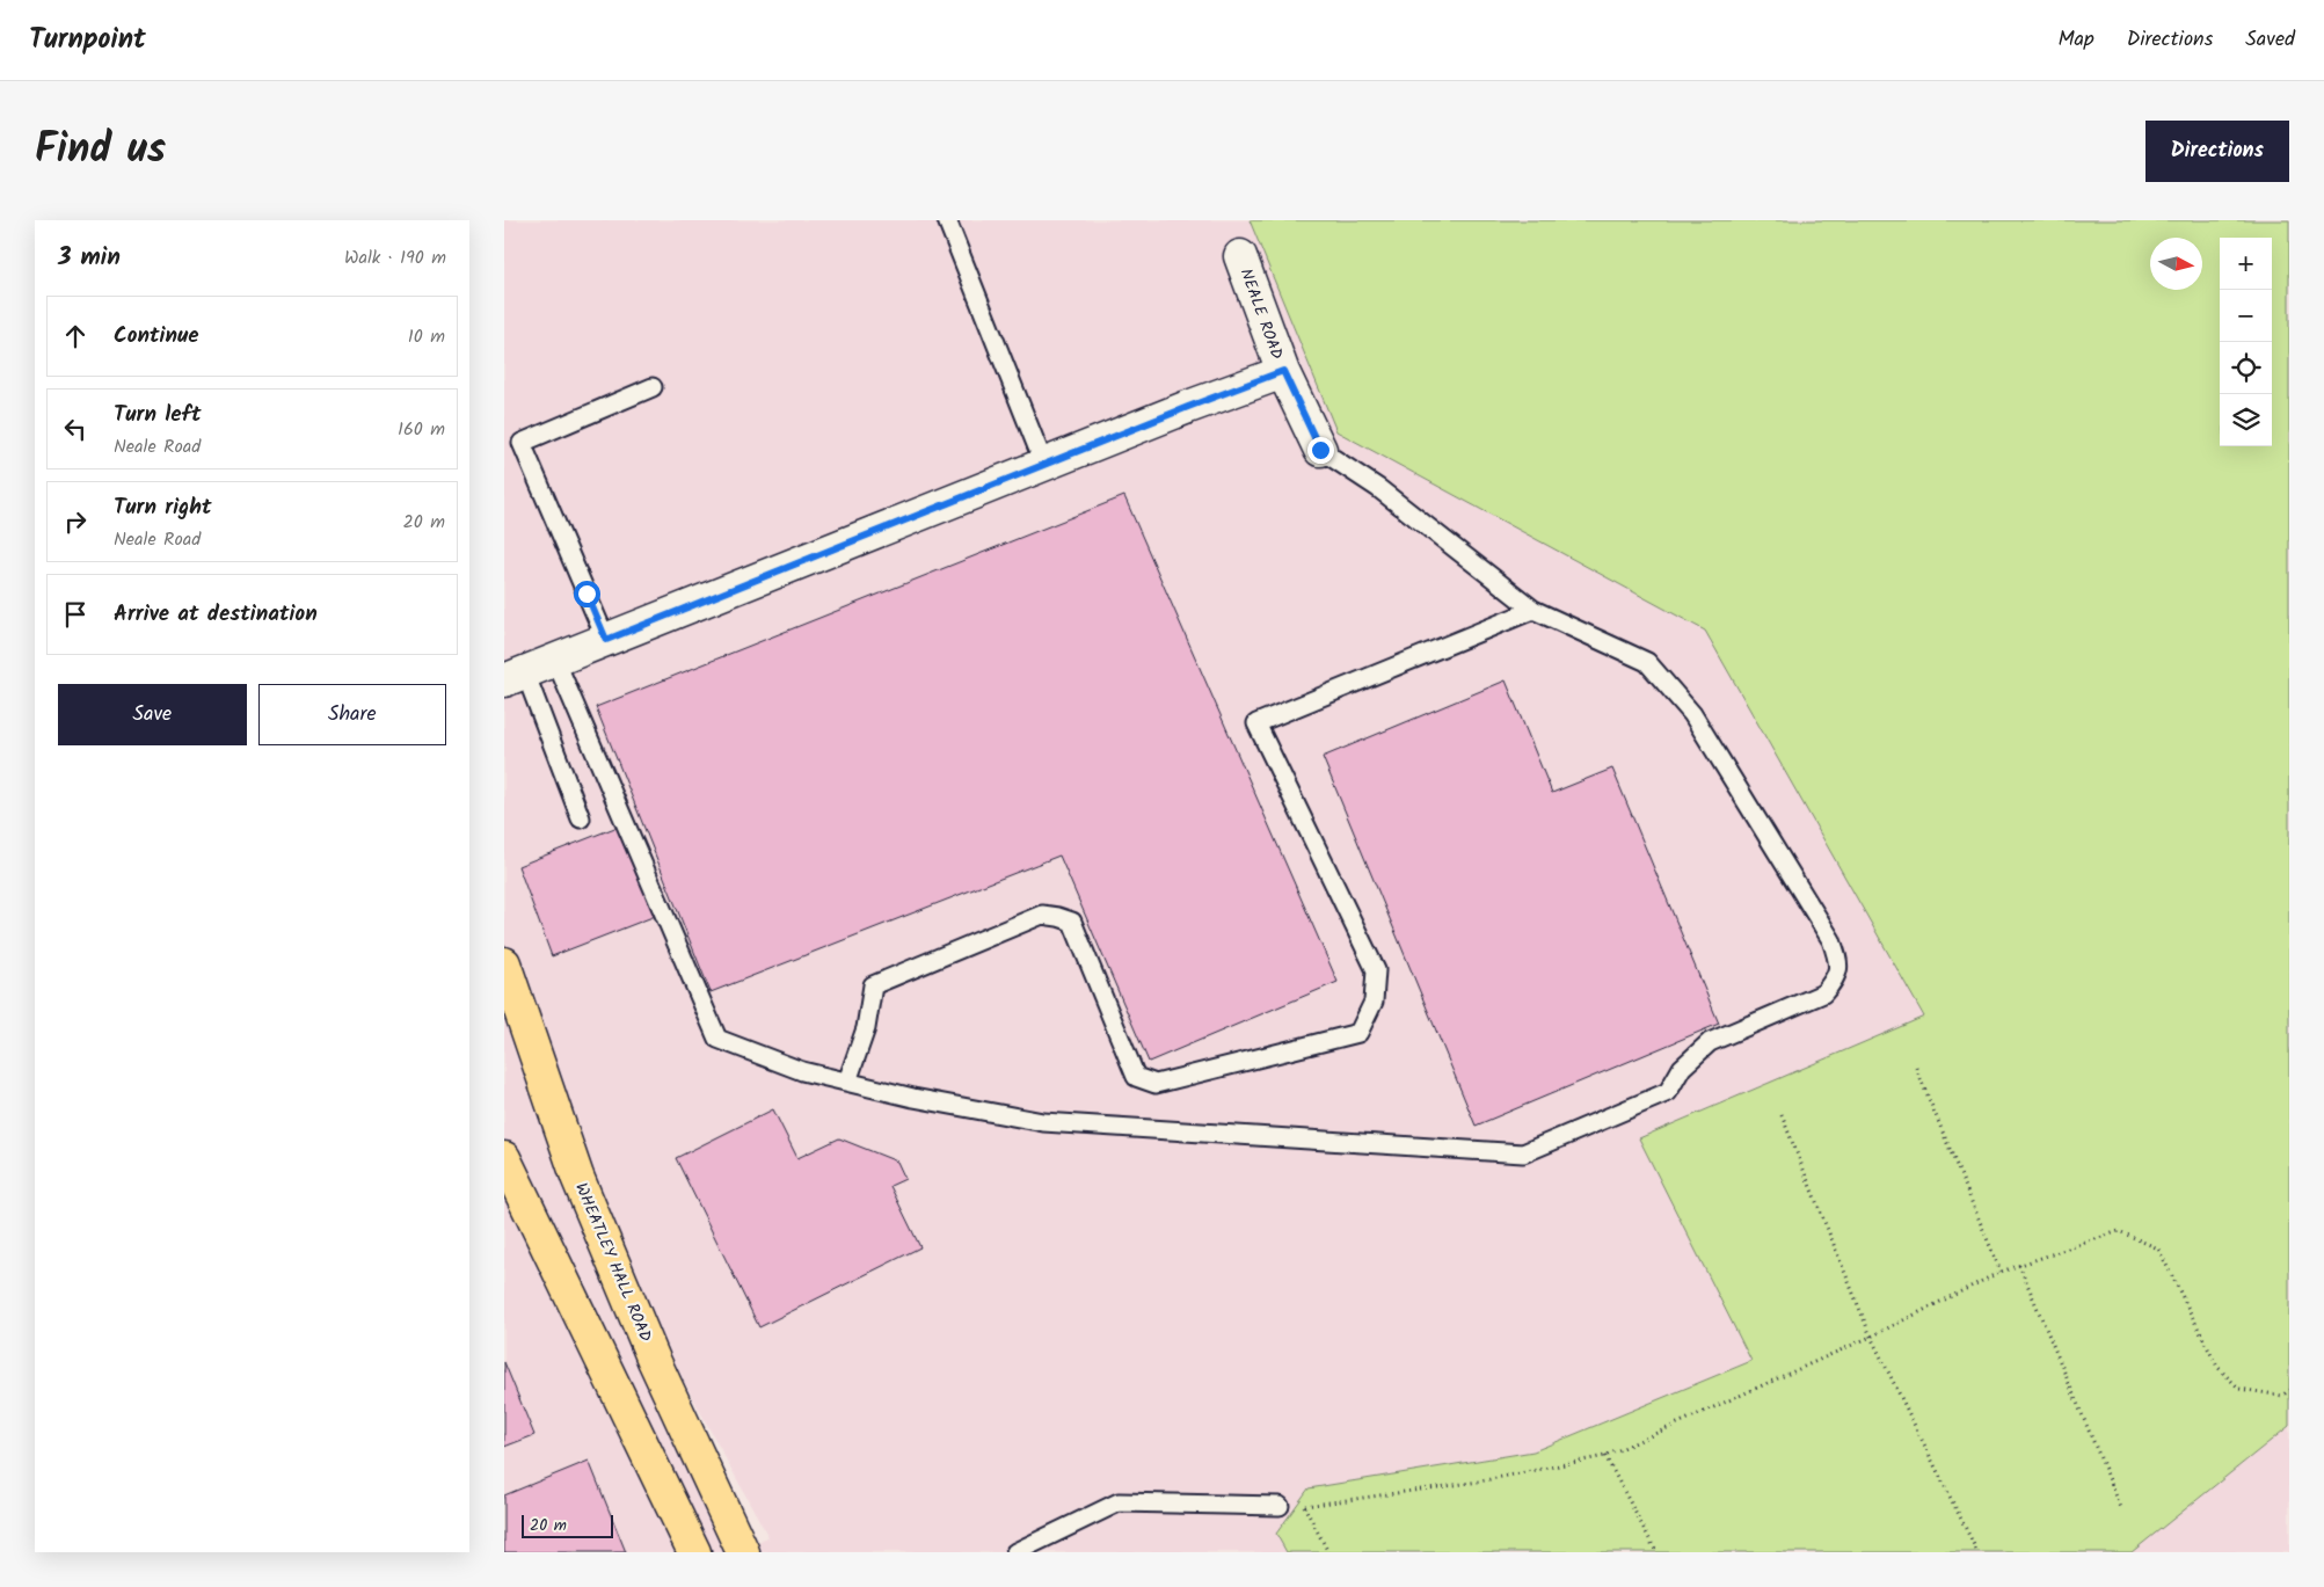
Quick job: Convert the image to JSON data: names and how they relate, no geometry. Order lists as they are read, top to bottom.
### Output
{
  "streets": {
    "highway": ["WHEATLEY HALL ROAD"],
    "street": ["NEALE ROAD"]
  },
  "scale_bar": "20 m",
  "north": "right",
  "page": {
    "header": "Turnpoint",
    "nav": ["Map", "Directions", "Saved"],
    "title": "Find us",
    "buttons": [
      "Directions",
      ["Save", "Share"]
    ],
    "heading": ["3 min", "Walk · 190 m"],
    "map_buttons": ["+", "−"],
    "list": [
      ["Continue", "10 m"],
      ["Turn left", "Neale Road", "160 m"],
      ["Turn right", "Neale Road", "20 m"],
      "Arrive at destination"
    ],
    "scale": "20 m"
  }
}
